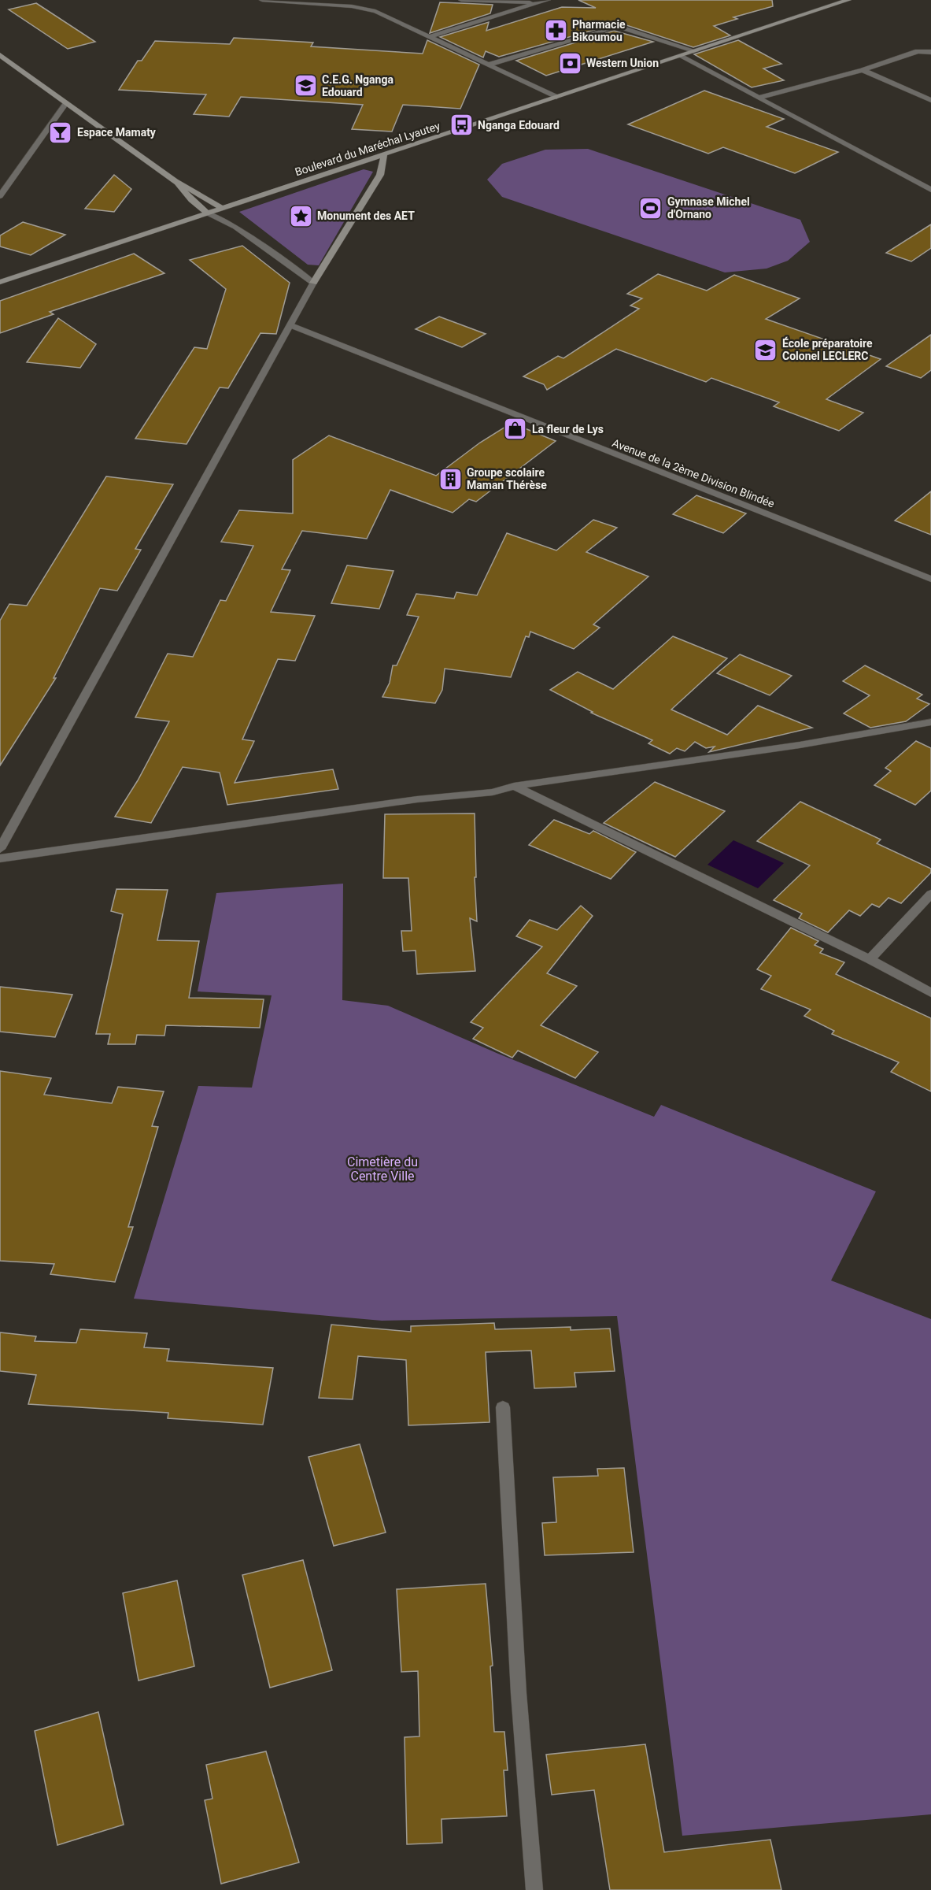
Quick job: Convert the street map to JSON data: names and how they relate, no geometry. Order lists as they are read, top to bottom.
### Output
{
  "streets": {
    "main road": ["Boulevard du Maréchal Lyautey"],
    "street": ["Avenue de la 2ème Division Blindée"]
  },
  "parks": ["Cimetière du Centre Ville"],
  "places": {
    "pharmacy": ["Pharmacie Bikoumou"],
    "bank": ["Western Union"],
    "school or university": ["C.E.G. Nganga Edouard", "École préparatoire Colonel LECLERC"],
    "bus stop": ["Nganga Edouard"],
    "bar": ["Espace Mamaty"],
    "sports": ["Gymnase Michel d'Ornano"],
    "place": ["Monument des AET"],
    "shop": ["La fleur de Lys"],
    "building": ["Groupe scolaire Maman Thérèse"]
  }
}
